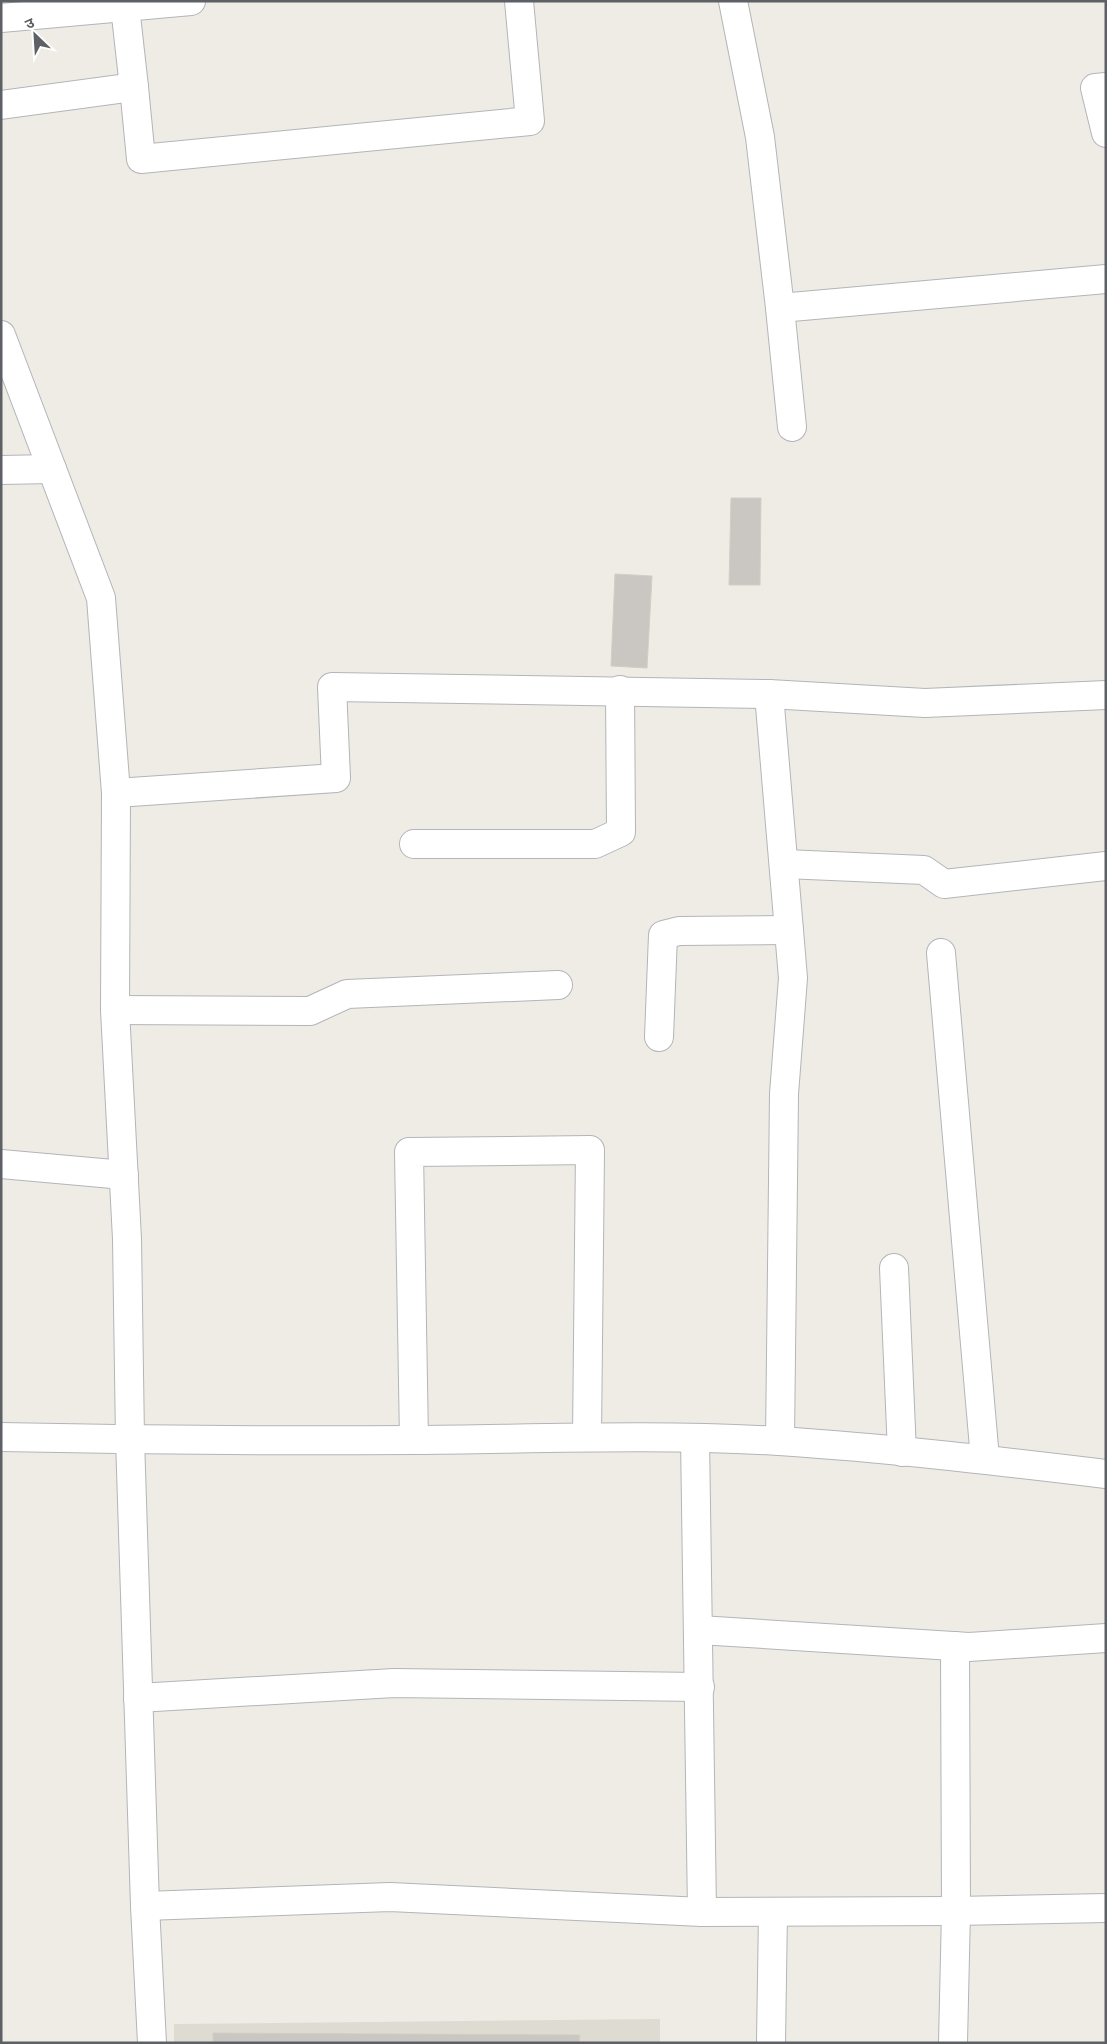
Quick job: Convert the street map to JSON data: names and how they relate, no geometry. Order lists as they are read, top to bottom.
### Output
{
  "north": "top left"
}
